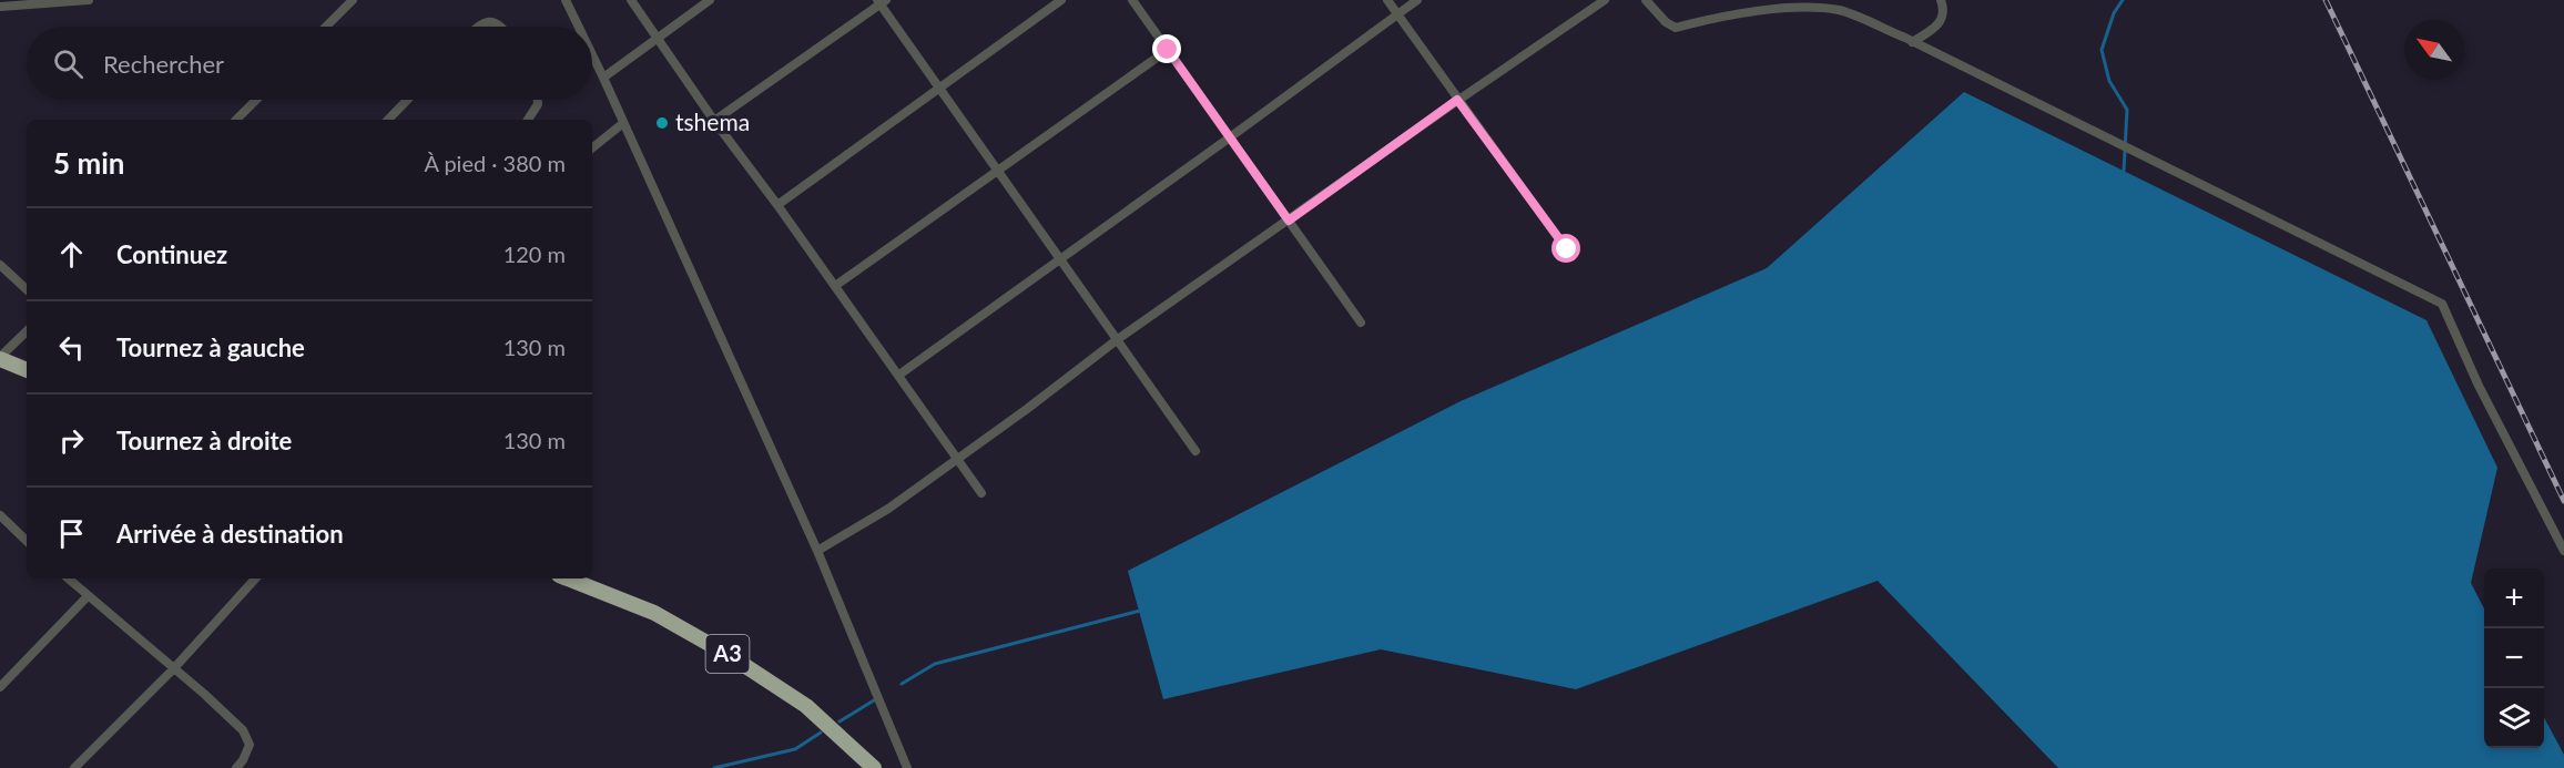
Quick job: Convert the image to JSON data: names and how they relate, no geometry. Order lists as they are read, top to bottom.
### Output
{
  "streets": {
    "highway": ["A3"]
  },
  "places": ["tshema"],
  "north": "top left",
  "page": {
    "search": "Rechercher",
    "heading": ["5 min", "À pied · 380 m"],
    "list": [
      ["Continuez", "120 m"],
      ["Tournez à gauche", "130 m"],
      ["Tournez à droite", "130 m"],
      "Arrivée à destination"
    ],
    "map_buttons": ["+", "−"]
  }
}
